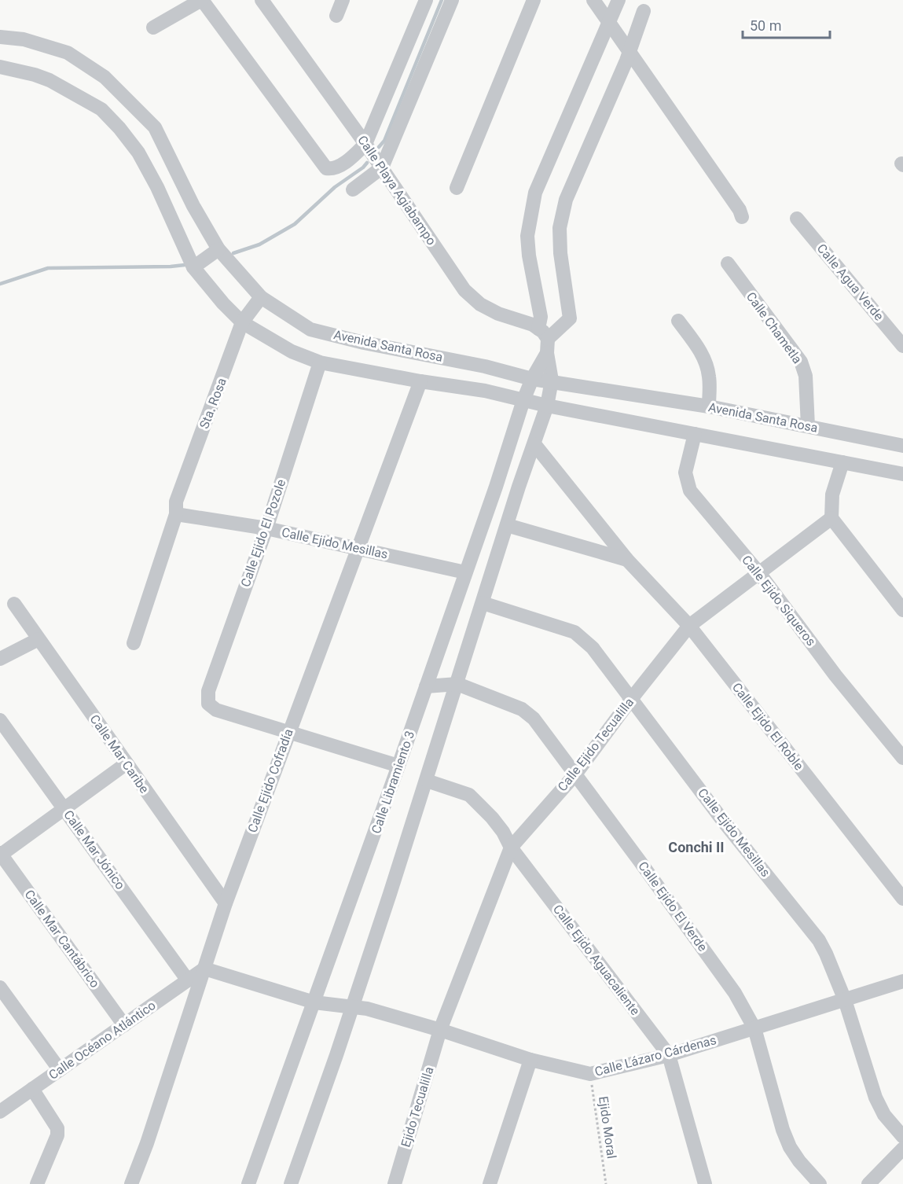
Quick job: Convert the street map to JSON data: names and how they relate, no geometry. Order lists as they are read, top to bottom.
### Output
{
  "streets": {
    "street": [
      "Calle Playa Agiabampo",
      "Calle Agua Verde",
      "Calle Chametla",
      "Avenida Santa Rosa",
      "Sta. Rosa",
      "Calle Ejido El Pozole",
      "Calle Ejido Mesillas",
      "Calle Ejido Siqueros",
      "Calle Ejido El Roble",
      "Calle Ejido Tecualilla",
      "Calle Mar Caribe",
      "Calle Ejido Cofradía",
      "Calle Libramiento 3",
      "Calle Mar Jónico",
      "Calle Ejido El Verde",
      "Calle Mar Cantábrico",
      "Calle Ejido Aguacaliente",
      "Calle Océano Atlántico",
      "Calle Lázaro Cárdenas",
      "Ejido Tecualilla"
    ],
    "path": ["Ejido Moral"]
  },
  "crossings": [
    ["Calle Playa Agiabampo", "Calle Libramiento 3"],
    ["Calle Chametla", "Avenida Santa Rosa"],
    ["Avenida Santa Rosa", "Sta. Rosa"],
    ["Avenida Santa Rosa", "Calle Ejido El Pozole"],
    ["Avenida Santa Rosa", "Calle Ejido Siqueros"],
    ["Avenida Santa Rosa", "Calle Ejido Cofradía"],
    ["Avenida Santa Rosa", "Calle Libramiento 3"],
    ["Sta. Rosa", "Calle Ejido Mesillas"],
    ["Calle Ejido El Pozole", "Calle Ejido Mesillas"],
    ["Calle Ejido El Pozole", "Calle Ejido Cofradía"],
    ["Calle Ejido Mesillas", "Calle Ejido Tecualilla"],
    ["Calle Ejido Mesillas", "Calle Ejido Cofradía"],
    ["Calle Ejido Mesillas", "Calle Libramiento 3"],
    ["Calle Ejido Mesillas", "Calle Lázaro Cárdenas"],
    ["Calle Ejido Siqueros", "Calle Ejido Tecualilla"],
    ["Calle Ejido El Roble", "Calle Ejido Tecualilla"],
    ["Calle Ejido Tecualilla", "Calle Ejido El Verde"],
    ["Calle Ejido Tecualilla", "Calle Ejido Aguacaliente"],
    ["Calle Ejido Tecualilla", "Calle Lázaro Cárdenas"],
    ["Calle Ejido Tecualilla", "Ejido Tecualilla"],
    ["Calle Mar Caribe", "Calle Ejido Cofradía"],
    ["Calle Ejido Cofradía", "Calle Océano Atlántico"],
    ["Calle Ejido Cofradía", "Calle Lázaro Cárdenas"],
    ["Calle Libramiento 3", "Calle Lázaro Cárdenas"],
    ["Calle Mar Jónico", "Calle Océano Atlántico"],
    ["Calle Ejido El Verde", "Calle Lázaro Cárdenas"],
    ["Calle Mar Cantábrico", "Calle Océano Atlántico"],
    ["Calle Ejido Aguacaliente", "Calle Lázaro Cárdenas"],
    ["Calle Océano Atlántico", "Calle Lázaro Cárdenas"],
    ["Calle Lázaro Cárdenas", "Ejido Tecualilla"],
    ["Calle Lázaro Cárdenas", "Ejido Moral"]
  ],
  "districts": ["Conchi II"],
  "scale_bar": "50 m"
}
